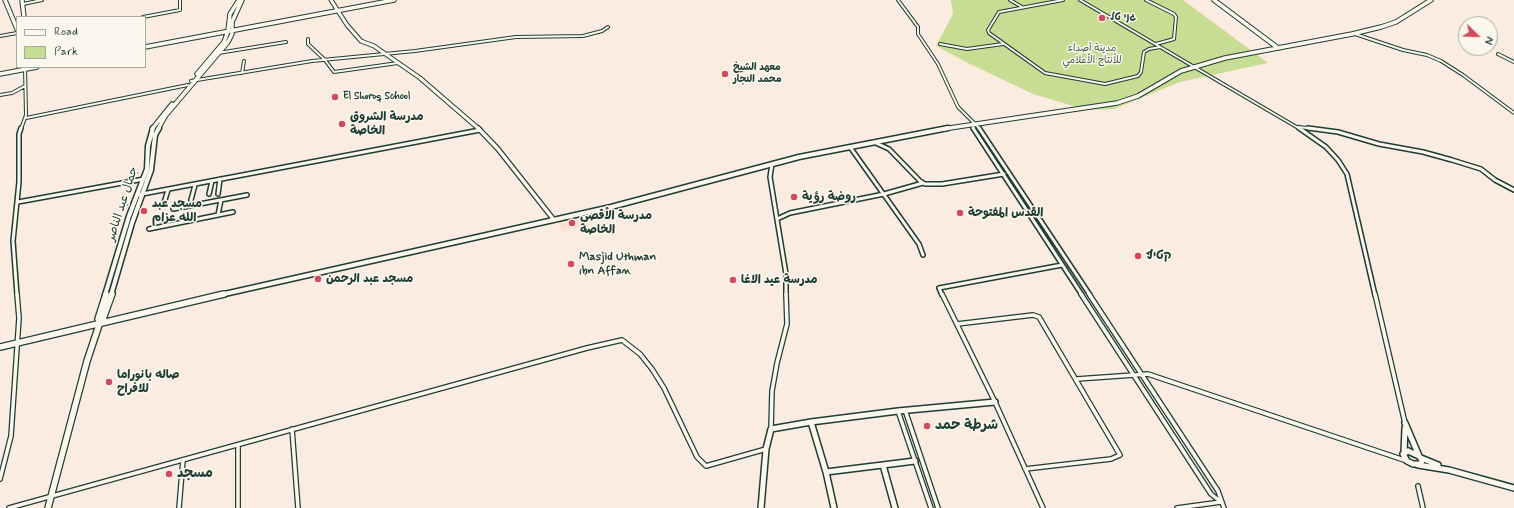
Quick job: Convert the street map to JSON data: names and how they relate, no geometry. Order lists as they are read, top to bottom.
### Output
{
  "streets": {
    "main road": ["جمال عبد الناصر"]
  },
  "parks": ["مدينة أصداء للأنتاج الأعلامي"],
  "places": [
    "גני טל",
    "معهد الشيخ محمد النجار",
    "El Shoroq School",
    "مدرسة الشروق الخاصة",
    "روضة رؤية",
    "مسجد عبد الله عزام",
    "القدس المفتوحة",
    "مدرسة الأقصى الخاصة",
    "קטיף",
    "Masjid Uthman ibn Affan",
    "مسجد عبد الرحمن",
    "مدرسة عيد الاغا",
    "صاله بانوراما للافراح",
    "شرطة حمد",
    "مسجد"
  ],
  "legend": ["Road", "Park"],
  "north": "bottom right"
}
